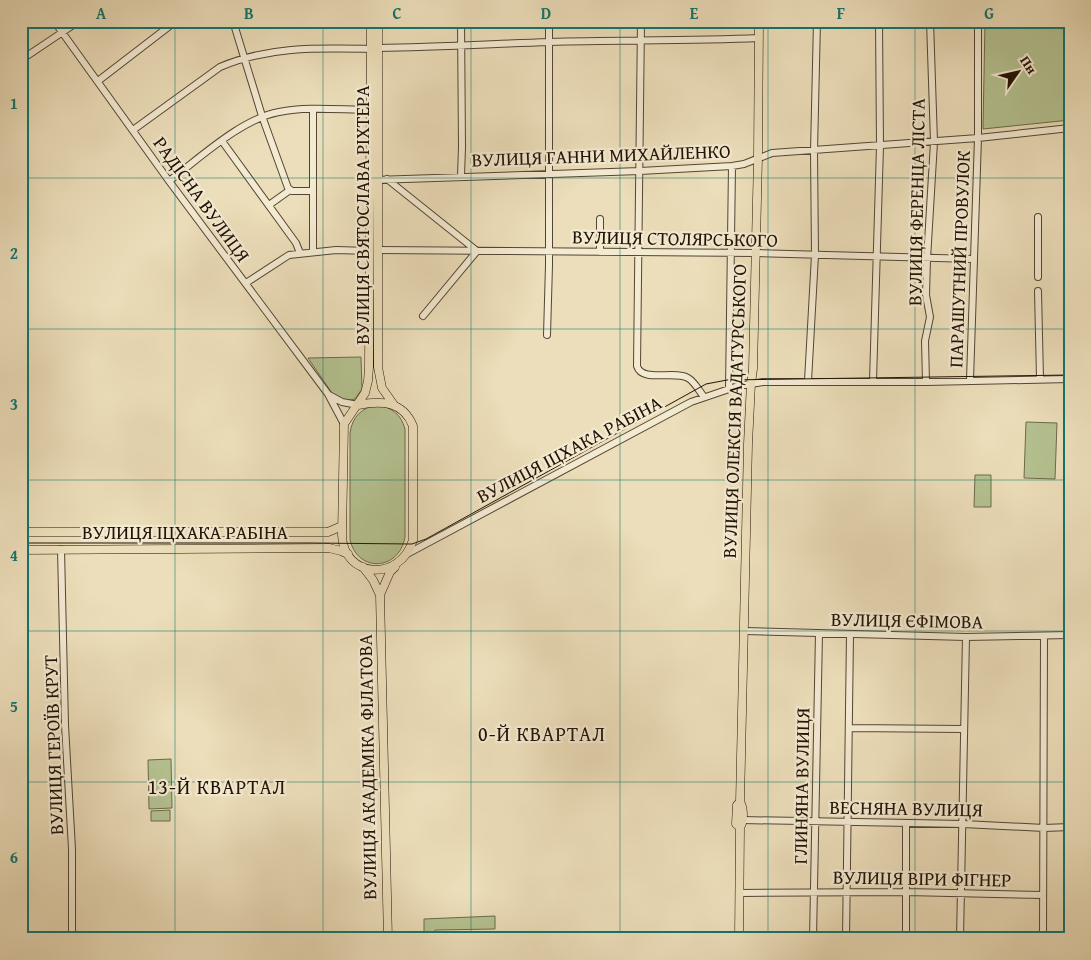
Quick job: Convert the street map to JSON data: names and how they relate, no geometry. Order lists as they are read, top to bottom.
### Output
{
  "streets": {
    "main road": [
      "ВУЛИЦЯ СВЯТОСЛАВА РІХТЕРА",
      "ВУЛИЦЯ ОЛЕКСІЯ ВАДАТУРСЬКОГО",
      "ВУЛИЦЯ ІЦХАКА РАБІНА",
      "ВУЛИЦЯ АКАДЕМІКА ФІЛАТОВА"
    ],
    "street": [
      "ВУЛИЦЯ ГАННИ МИХАЙЛЕНКО",
      "РАДІСНА ВУЛИЦЯ",
      "ВУЛИЦЯ ФЕРЕНЦА ЛІСТА",
      "ВУЛИЦЯ СТОЛЯРСЬКОГО",
      "ПАРАШУТНИЙ ПРОВУЛОК",
      "ВУЛИЦЯ ЄФІМОВА",
      "ВУЛИЦЯ ГЕРОЇВ КРУТ",
      "ГЛИНЯНА ВУЛИЦЯ",
      "ВЕСНЯНА ВУЛИЦЯ",
      "ВУЛИЦЯ ВІРИ ФІГНЕР"
    ]
  },
  "crossings": [
    ["ВУЛИЦЯ ГАННИ МИХАЙЛЕНКО", "ВУЛИЦЯ ФЕРЕНЦА ЛІСТА"],
    ["ВУЛИЦЯ ГАННИ МИХАЙЛЕНКО", "ВУЛИЦЯ СВЯТОСЛАВА РІХТЕРА"],
    ["ВУЛИЦЯ ГАННИ МИХАЙЛЕНКО", "ПАРАШУТНИЙ ПРОВУЛОК"],
    ["ВУЛИЦЯ ГАННИ МИХАЙЛЕНКО", "ВУЛИЦЯ ОЛЕКСІЯ ВАДАТУРСЬКОГО"],
    ["РАДІСНА ВУЛИЦЯ", "ВУЛИЦЯ СВЯТОСЛАВА РІХТЕРА"],
    ["РАДІСНА ВУЛИЦЯ", "ВУЛИЦЯ СТОЛЯРСЬКОГО"],
    ["ВУЛИЦЯ ФЕРЕНЦА ЛІСТА", "ВУЛИЦЯ СТОЛЯРСЬКОГО"],
    ["ВУЛИЦЯ ФЕРЕНЦА ЛІСТА", "ВУЛИЦЯ ІЦХАКА РАБІНА"],
    ["ВУЛИЦЯ СВЯТОСЛАВА РІХТЕРА", "ВУЛИЦЯ СТОЛЯРСЬКОГО"],
    ["ВУЛИЦЯ СВЯТОСЛАВА РІХТЕРА", "ВУЛИЦЯ ІЦХАКА РАБІНА"],
    ["ВУЛИЦЯ СВЯТОСЛАВА РІХТЕРА", "ВУЛИЦЯ АКАДЕМІКА ФІЛАТОВА"],
    ["ВУЛИЦЯ СТОЛЯРСЬКОГО", "ПАРАШУТНИЙ ПРОВУЛОК"],
    ["ВУЛИЦЯ СТОЛЯРСЬКОГО", "ВУЛИЦЯ ОЛЕКСІЯ ВАДАТУРСЬКОГО"],
    ["ПАРАШУТНИЙ ПРОВУЛОК", "ВУЛИЦЯ ІЦХАКА РАБІНА"],
    ["ВУЛИЦЯ ОЛЕКСІЯ ВАДАТУРСЬКОГО", "ВУЛИЦЯ ІЦХАКА РАБІНА"],
    ["ВУЛИЦЯ ОЛЕКСІЯ ВАДАТУРСЬКОГО", "ВУЛИЦЯ ЄФІМОВА"],
    ["ВУЛИЦЯ ОЛЕКСІЯ ВАДАТУРСЬКОГО", "ВЕСНЯНА ВУЛИЦЯ"],
    ["ВУЛИЦЯ ОЛЕКСІЯ ВАДАТУРСЬКОГО", "ВУЛИЦЯ ВІРИ ФІГНЕР"],
    ["ВУЛИЦЯ ІЦХАКА РАБІНА", "ВУЛИЦЯ ГЕРОЇВ КРУТ"],
    ["ВУЛИЦЯ ІЦХАКА РАБІНА", "ВУЛИЦЯ АКАДЕМІКА ФІЛАТОВА"],
    ["ВУЛИЦЯ ЄФІМОВА", "ГЛИНЯНА ВУЛИЦЯ"],
    ["ГЛИНЯНА ВУЛИЦЯ", "ВЕСНЯНА ВУЛИЦЯ"],
    ["ГЛИНЯНА ВУЛИЦЯ", "ВУЛИЦЯ ВІРИ ФІГНЕР"]
  ],
  "districts": ["0-Й КВАРТАЛ", "13-Й КВАРТАЛ"],
  "north": "top right",
  "grid": {
    "columns": [
      "A",
      "B",
      "C",
      "D",
      "E",
      "F",
      "G"
    ],
    "rows": [
      "1",
      "2",
      "3",
      "4",
      "5",
      "6"
    ]
  }
}
